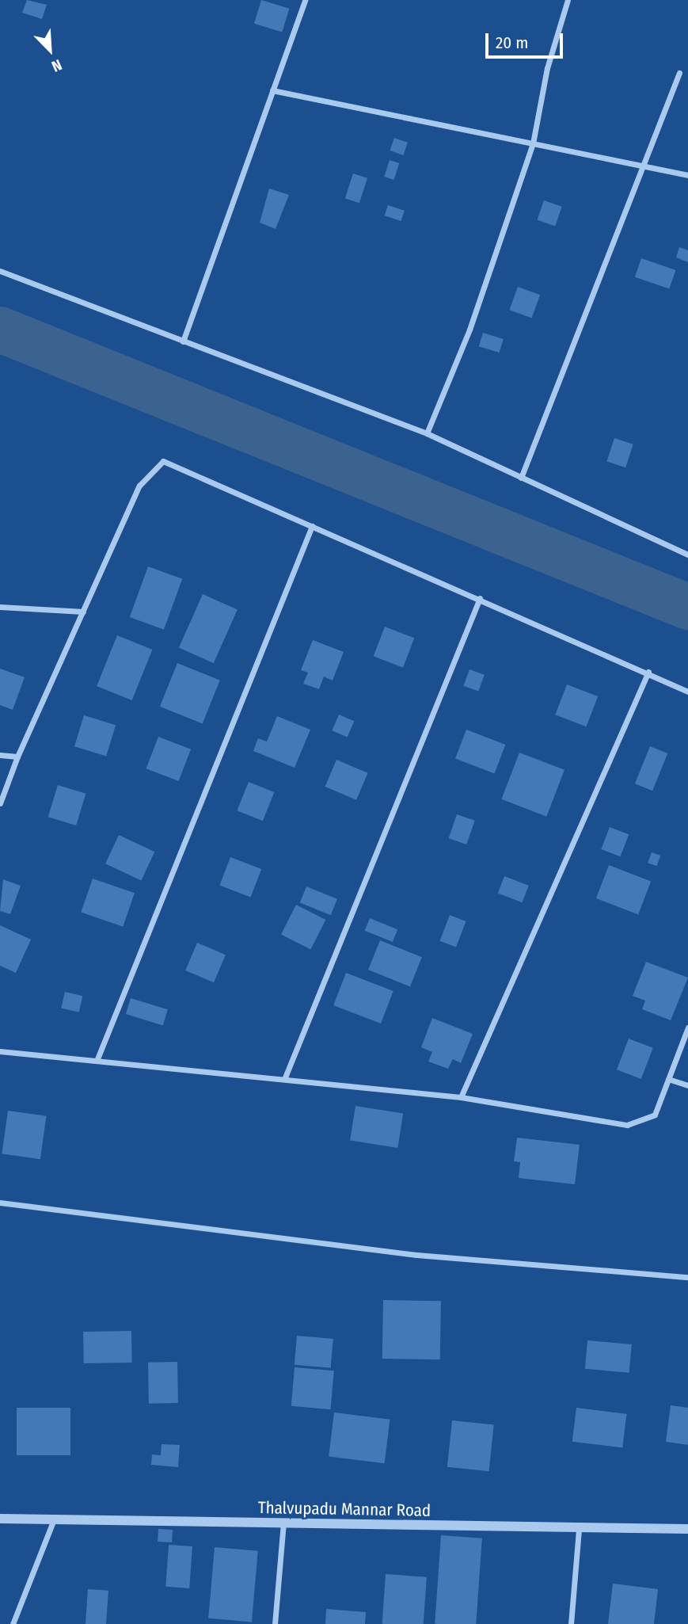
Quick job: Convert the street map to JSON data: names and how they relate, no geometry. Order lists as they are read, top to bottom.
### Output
{
  "streets": {
    "street": ["Thalvupadu Mannar Road"]
  },
  "scale_bar": "20 m",
  "north": "bottom right"
}
